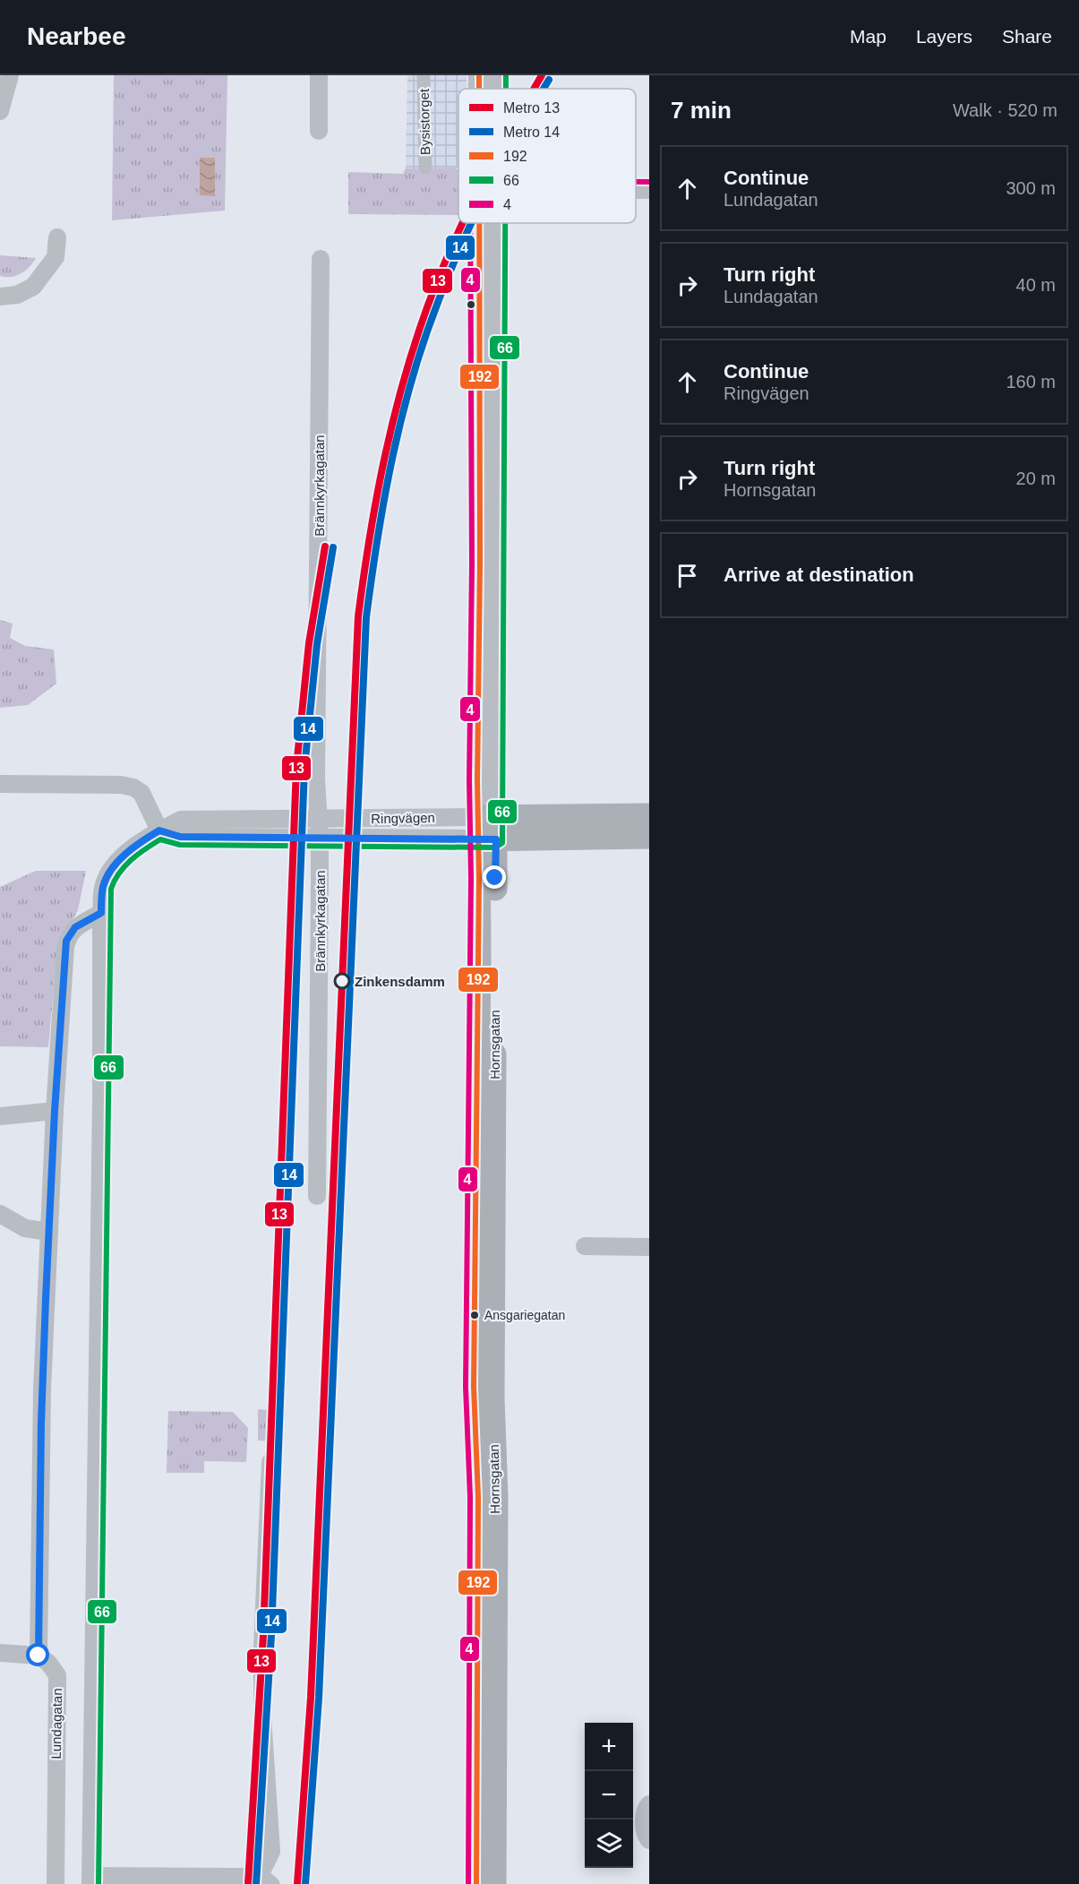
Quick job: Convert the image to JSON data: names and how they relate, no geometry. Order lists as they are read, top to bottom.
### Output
{
  "streets": {
    "main road": ["Ringvägen", "Hornsgatan"],
    "street": ["Bysistorget", "Brännkyrkagatan", "Lundagatan"]
  },
  "crossings": [
    ["Brännkyrkagatan", "Ringvägen"],
    ["Ringvägen", "Hornsgatan"]
  ],
  "places": ["Zinkensdamm", "Ansgariegatan"],
  "lines": [
    "metro line 13",
    "transit line 192",
    "transit line 66",
    "metro line 14",
    "transit line 4"
  ],
  "legend": [
    "Metro 13",
    "Metro 14",
    "192",
    "66",
    "4"
  ],
  "page": {
    "header": "Nearbee",
    "nav": ["Map", "Layers", "Share"],
    "heading": ["7 min", "Walk · 520 m"],
    "list": [
      ["Continue", "Lundagatan", "300 m"],
      ["Turn right", "Lundagatan", "40 m"],
      ["Continue", "Ringvägen", "160 m"],
      ["Turn right", "Hornsgatan", "20 m"],
      "Arrive at destination"
    ],
    "map_buttons": ["+", "−"]
  }
}
